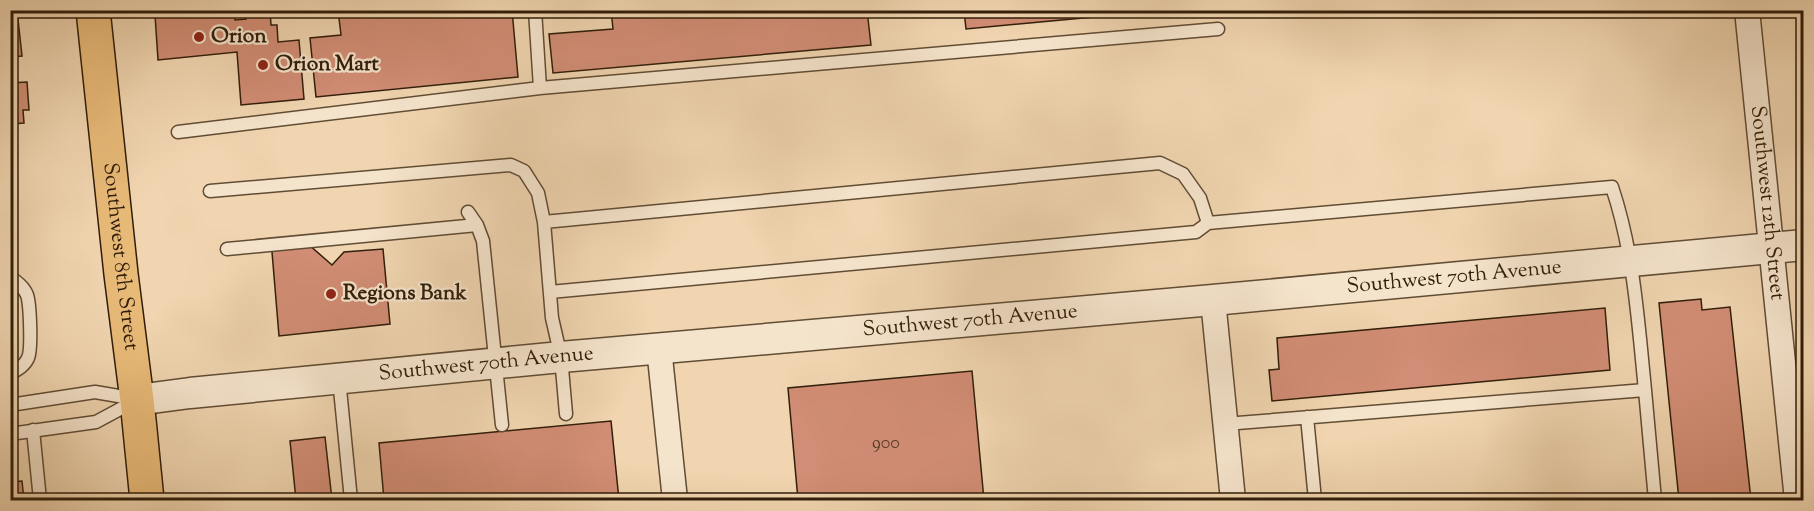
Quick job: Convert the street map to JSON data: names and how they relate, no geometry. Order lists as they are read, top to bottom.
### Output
{
  "streets": {
    "main road": ["Southwest 8th Street"],
    "street": ["Southwest 12th Street", "Southwest 70th Avenue"]
  },
  "crossings": [
    ["Southwest 12th Street", "Southwest 70th Avenue"],
    ["Southwest 8th Street", "Southwest 70th Avenue"]
  ],
  "places": ["Orion", "Orion Mart", "Regions Bank"],
  "house_numbers": ["900"]
}
